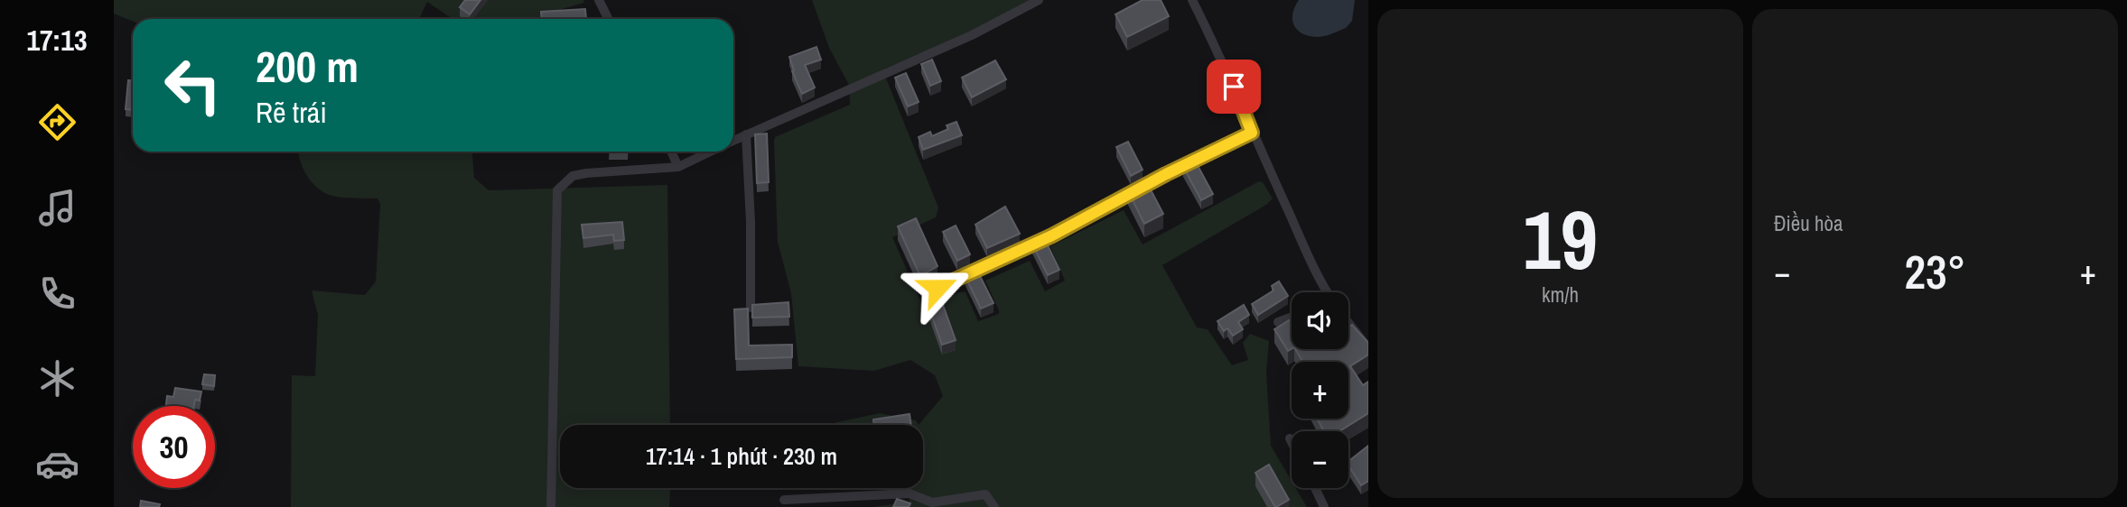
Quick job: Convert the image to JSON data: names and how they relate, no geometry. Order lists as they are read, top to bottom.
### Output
{
  "page": {
    "tabs": "17:13",
    "tile": [
      ["19", "km/h"],
      "Điều hòa"
    ],
    "turn": ["200 m", "Rẽ trái"],
    "heat": ["−", "23°", "+"],
    "map_buttons": ["+", "−"],
    "limit": "30",
    "trip": "17:14 · 1 phút · 230 m"
  }
}
